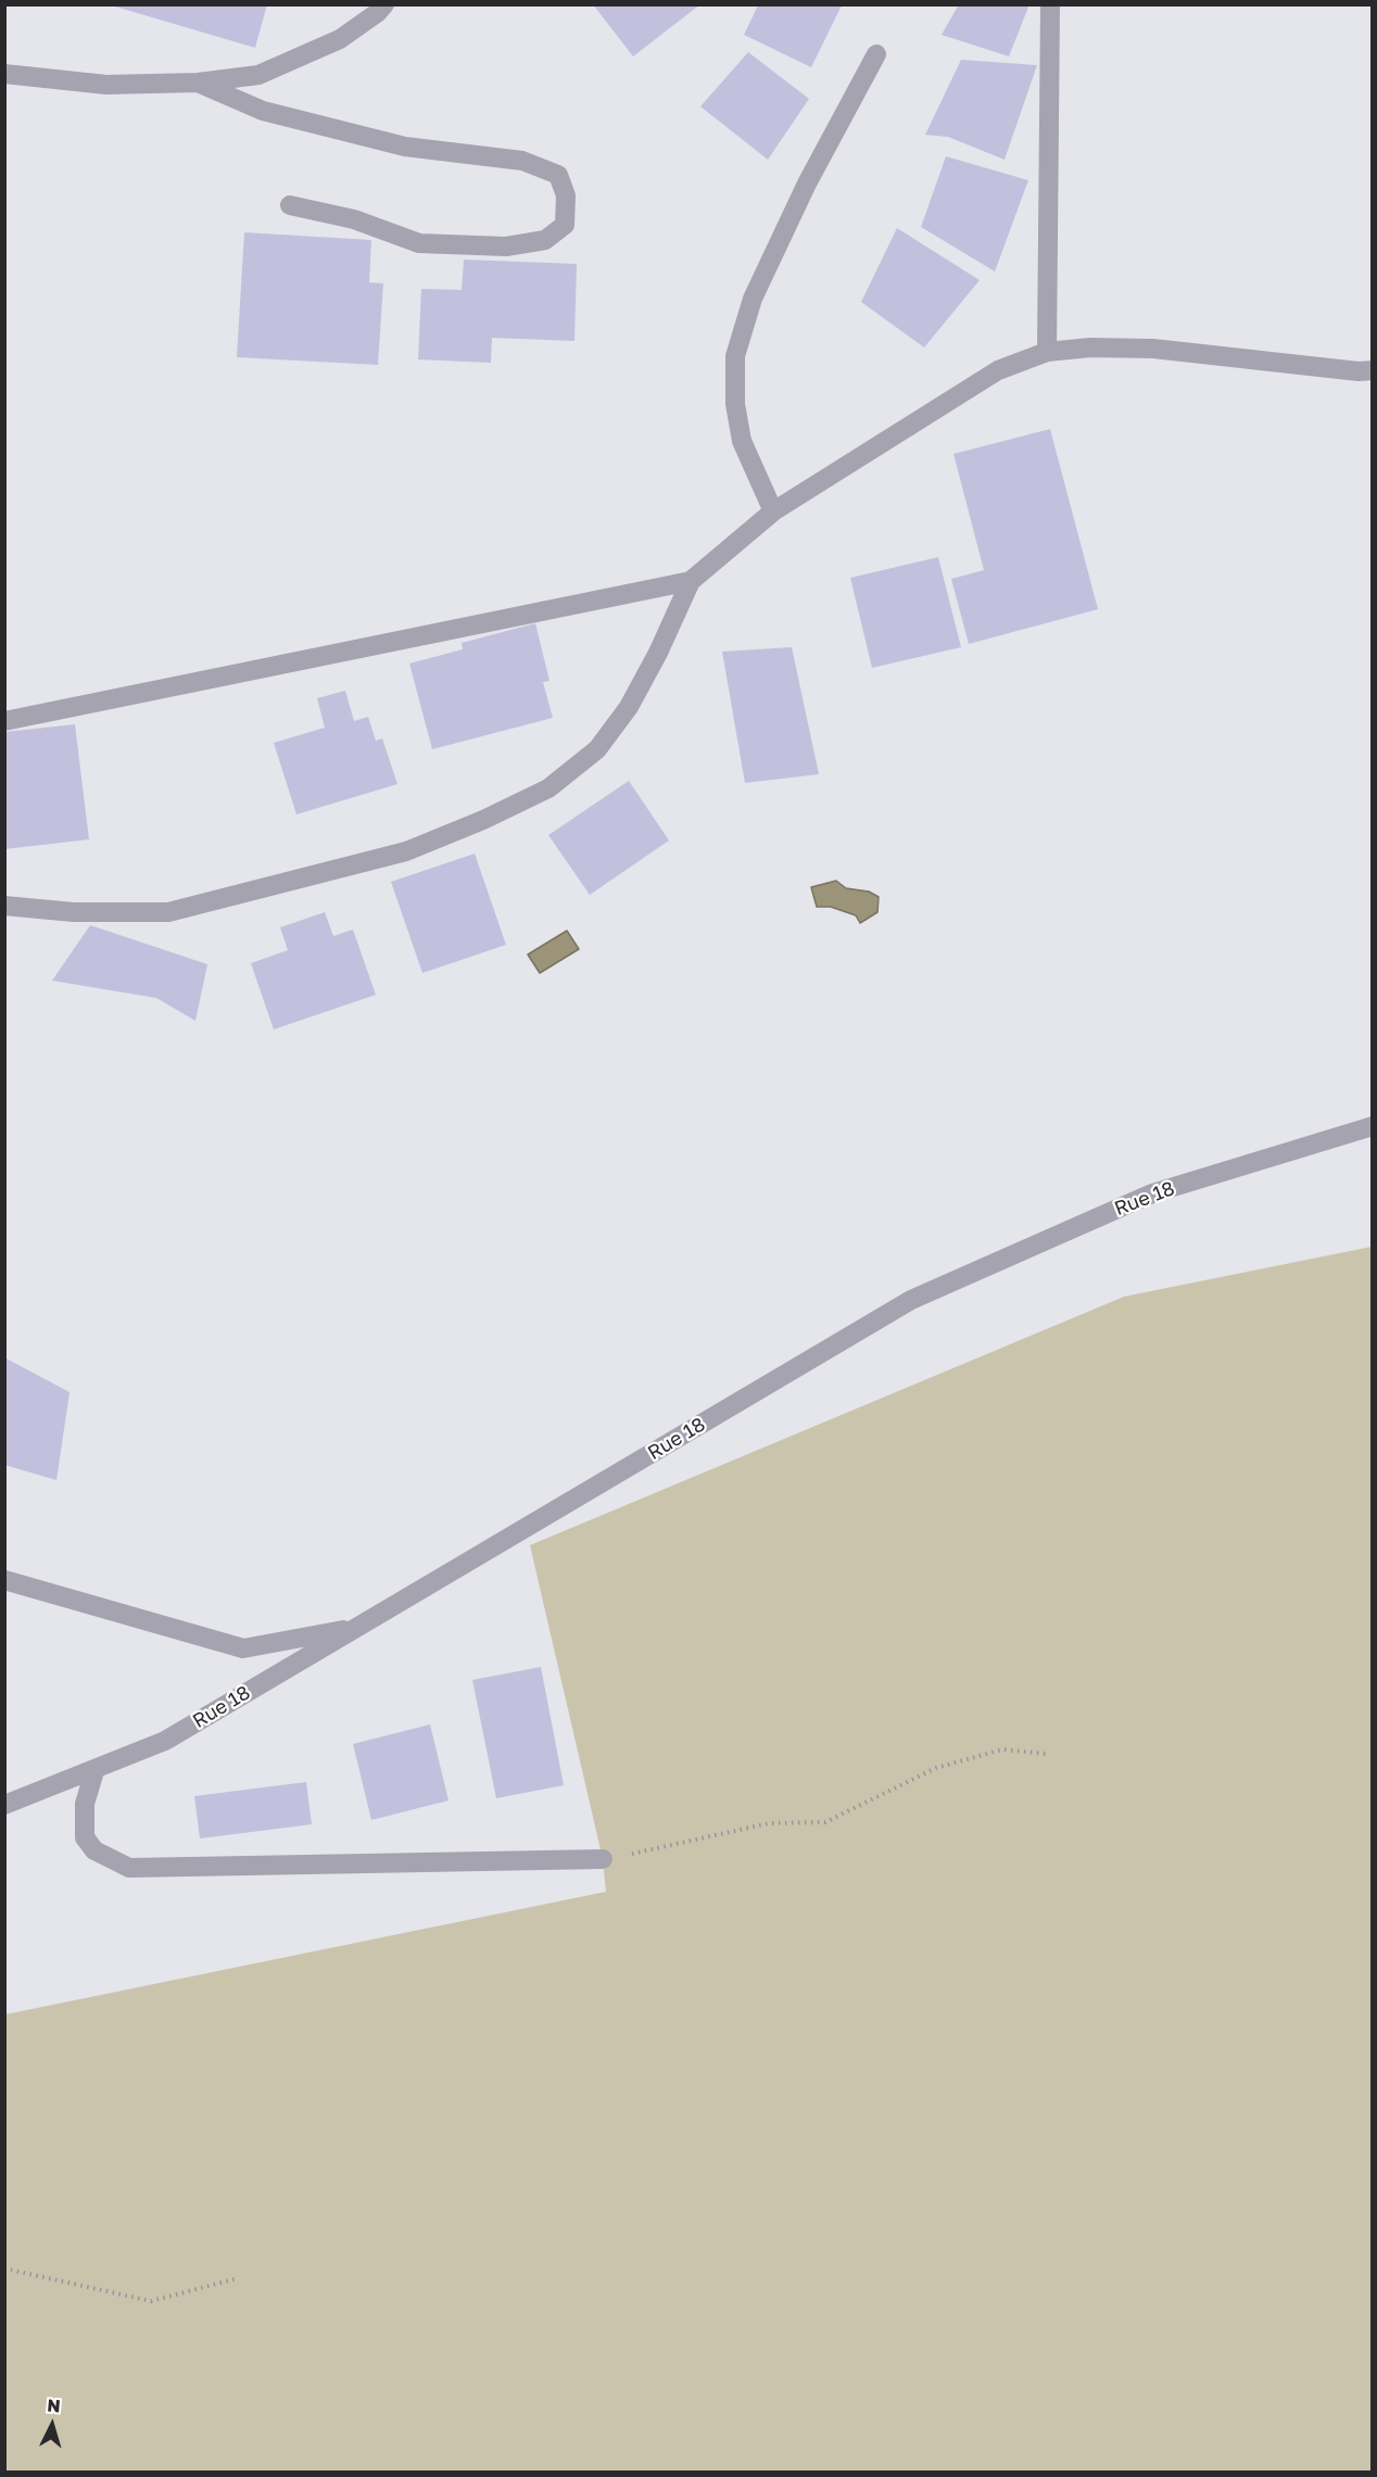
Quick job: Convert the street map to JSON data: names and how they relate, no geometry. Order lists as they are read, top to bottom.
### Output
{
  "streets": {
    "street": ["Rue 18"]
  },
  "north": "top"
}
